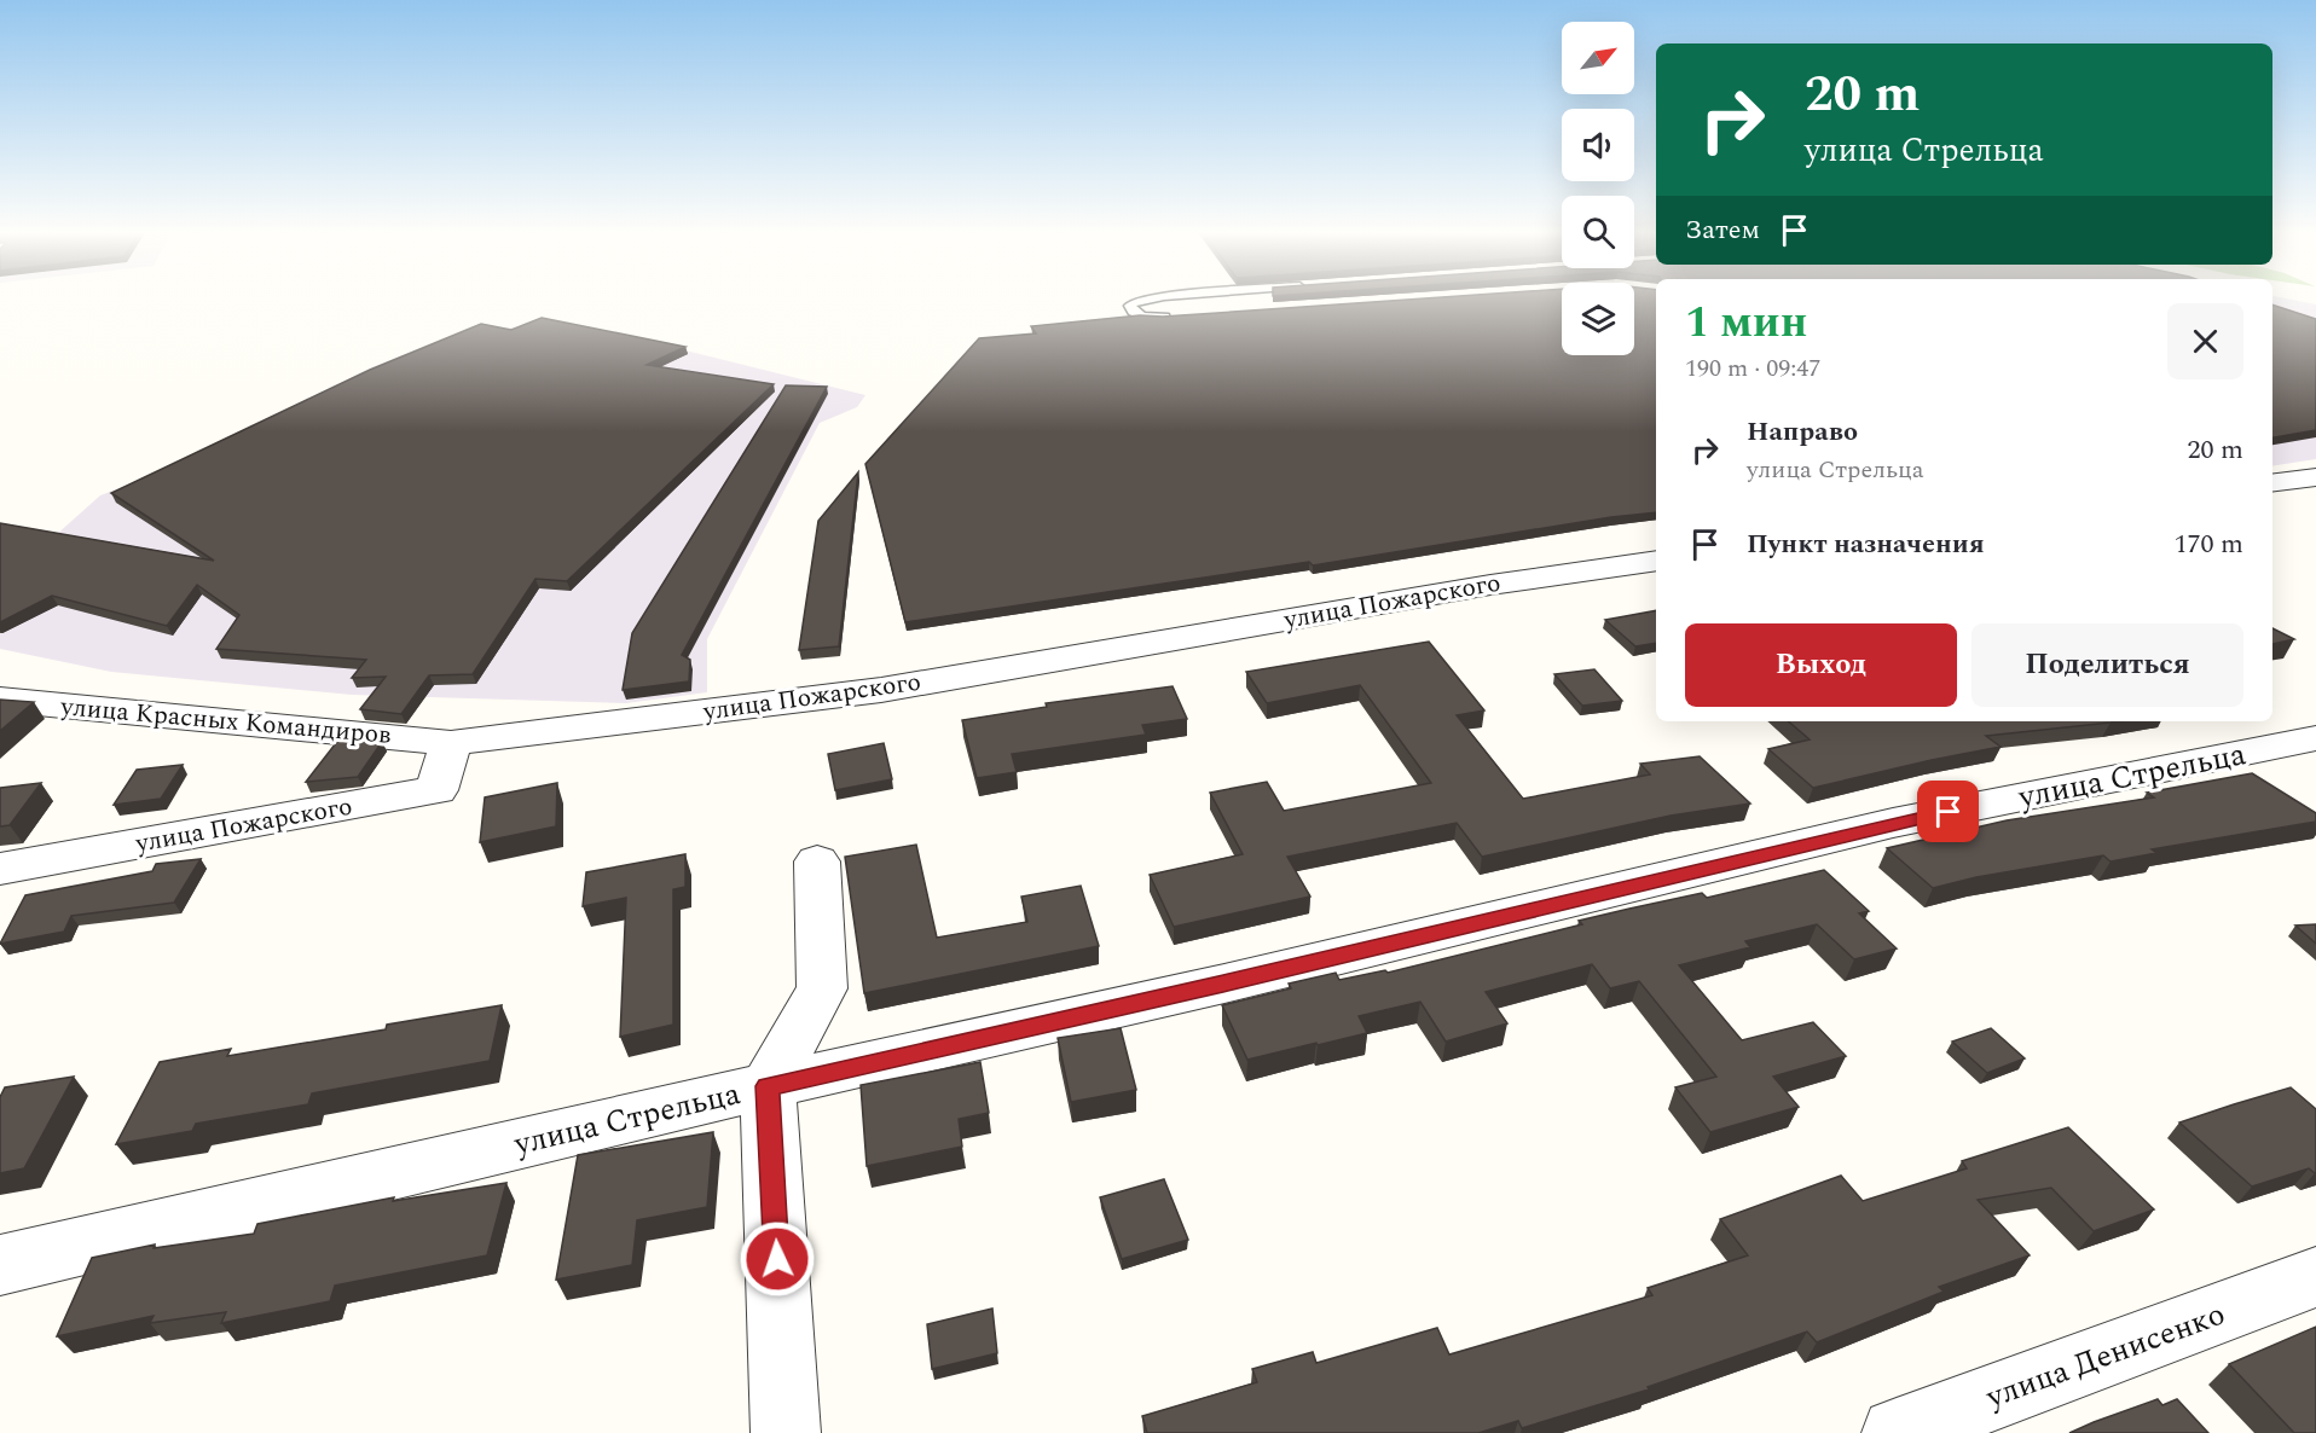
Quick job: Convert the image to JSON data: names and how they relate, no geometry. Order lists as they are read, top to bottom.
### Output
{
  "streets": {
    "street": [
      "улица Пожарского",
      "улица Красных Командиров",
      "улица Стрельца",
      "улица Денисенко"
    ]
  },
  "crossings": [
    ["улица Пожарского", "улица Красных Командиров"]
  ],
  "north": "top right",
  "page": {
    "turn": ["20 m", "улица Стрельца"],
    "then": "Затем",
    "heading": ["1 мин", "190 m · 09:47"],
    "list": [
      {
        "name": "Направо",
        "note": "улица Стрельца",
        "value": "20 m"
      },
      {
        "name": "Пункт назначения",
        "value": "170 m"
      }
    ],
    "buttons": ["Выход", "Поделиться"]
  }
}
